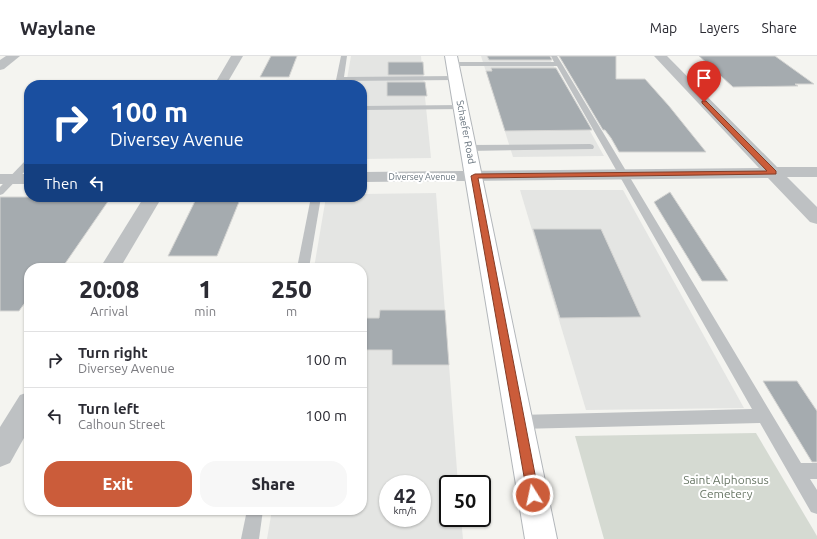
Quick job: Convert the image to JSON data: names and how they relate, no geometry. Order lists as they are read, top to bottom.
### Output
{
  "streets": {
    "main road": ["Schaefer Road"],
    "street": ["Diversey Avenue"]
  },
  "crossings": [
    ["Schaefer Road", "Diversey Avenue"]
  ],
  "parks": ["Saint Alphonsus Cemetery"],
  "page": {
    "header": "Waylane",
    "nav": ["Map", "Layers", "Share"],
    "turn": ["100 m", "Diversey Avenue"],
    "then": "Then",
    "eta": [
      "20:08",
      "Arrival",
      "1",
      "min",
      "250",
      "m"
    ],
    "list": [
      {
        "name": "Turn right",
        "note": "Diversey Avenue",
        "value": "100 m"
      },
      {
        "name": "Turn left",
        "note": "Calhoun Street",
        "value": "100 m"
      }
    ],
    "buttons": ["Exit", "Share"],
    "speed": "42 km/h",
    "limit": "50"
  }
}
